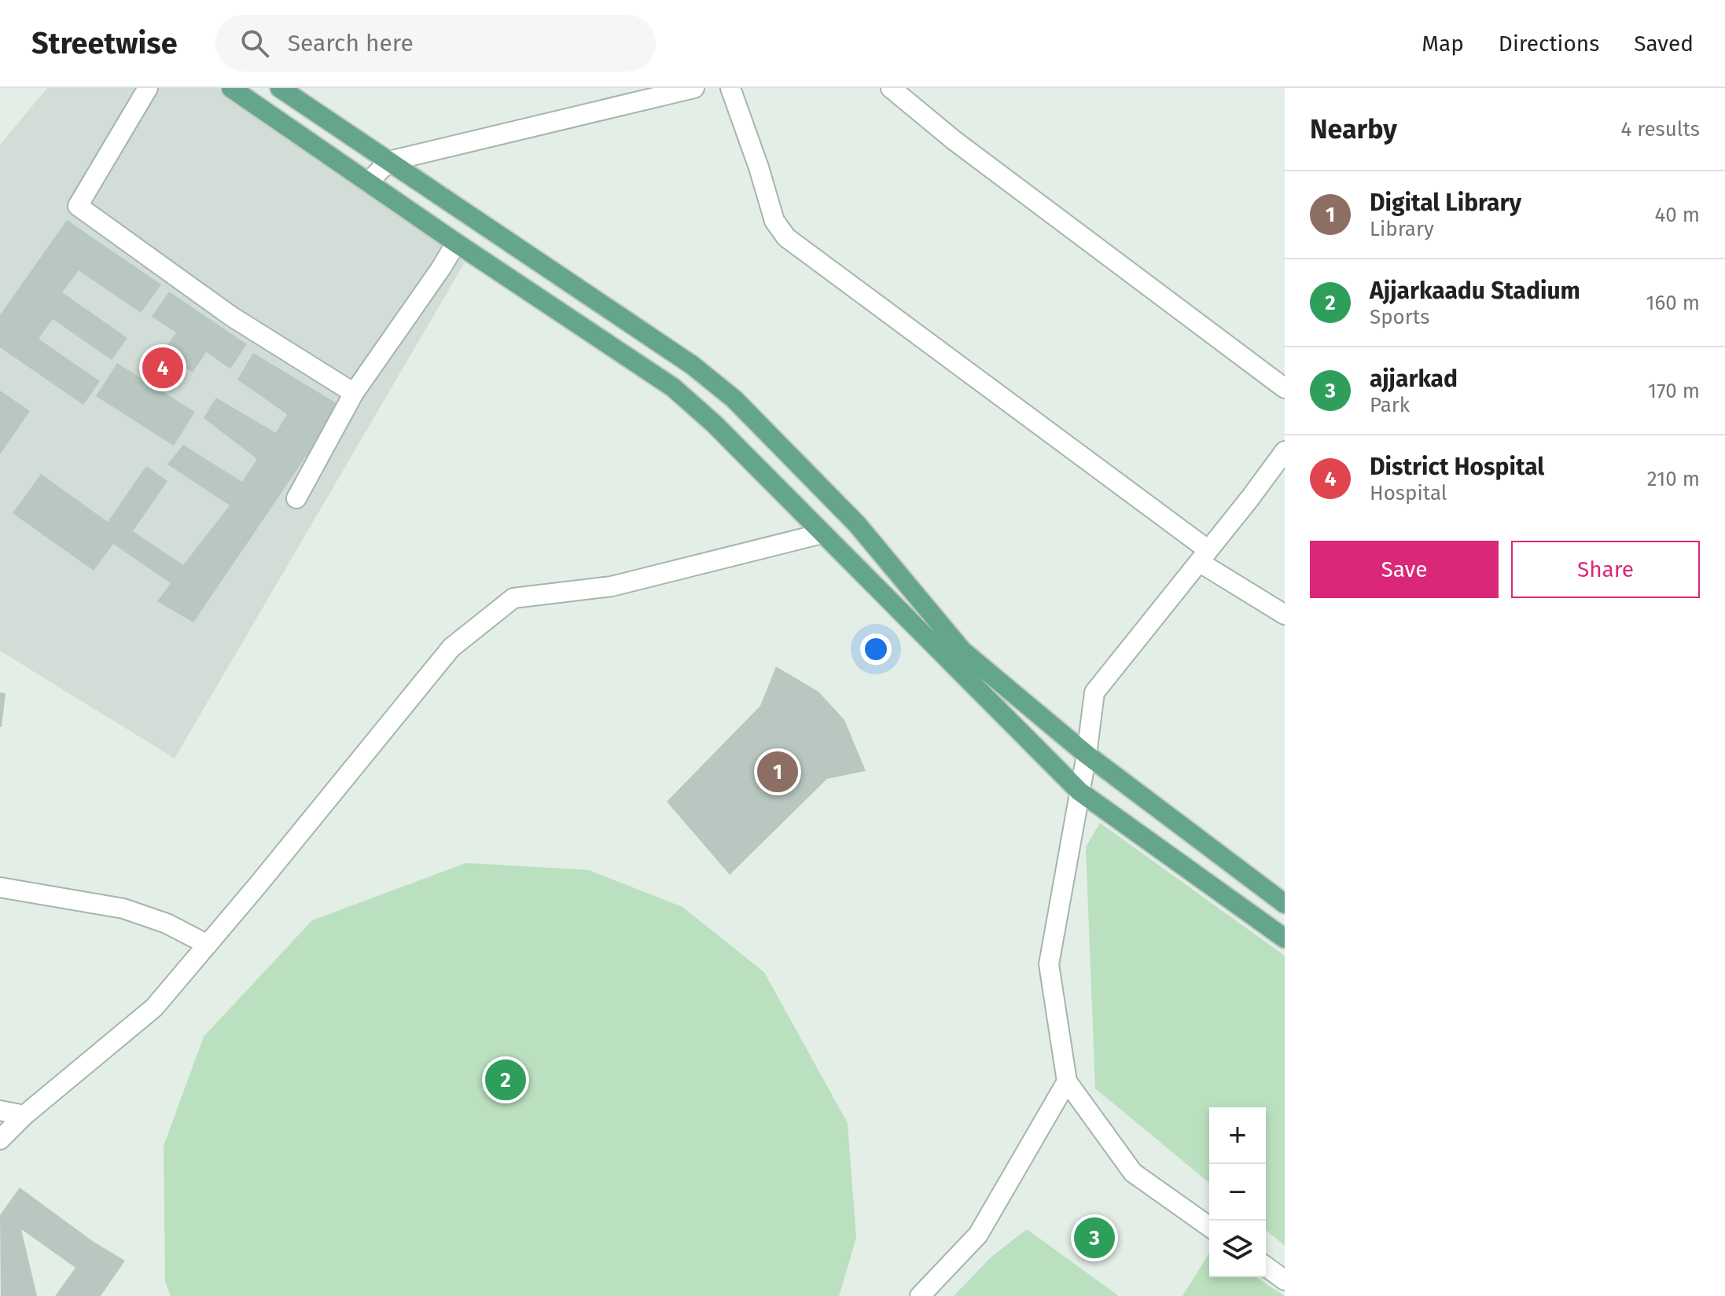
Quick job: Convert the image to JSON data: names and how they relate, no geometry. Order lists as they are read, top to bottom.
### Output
{
  "page": {
    "header": "Streetwise",
    "search": "Search here",
    "nav": ["Map", "Directions", "Saved"],
    "heading": ["Nearby", "4 results"],
    "list": [
      {
        "mark": "1",
        "name": "Digital Library",
        "note": "Library",
        "value": "40 m"
      },
      {
        "mark": "2",
        "name": "Ajjarkaadu Stadium",
        "note": "Sports",
        "value": "160 m"
      },
      {
        "mark": "3",
        "name": "ajjarkad",
        "note": "Park",
        "value": "170 m"
      },
      {
        "mark": "4",
        "name": "District Hospital",
        "note": "Hospital",
        "value": "210 m"
      }
    ],
    "pins": [
      "4",
      "1",
      "2",
      "3"
    ],
    "buttons": ["Save", "Share"],
    "map_buttons": ["+", "−"]
  }
}
